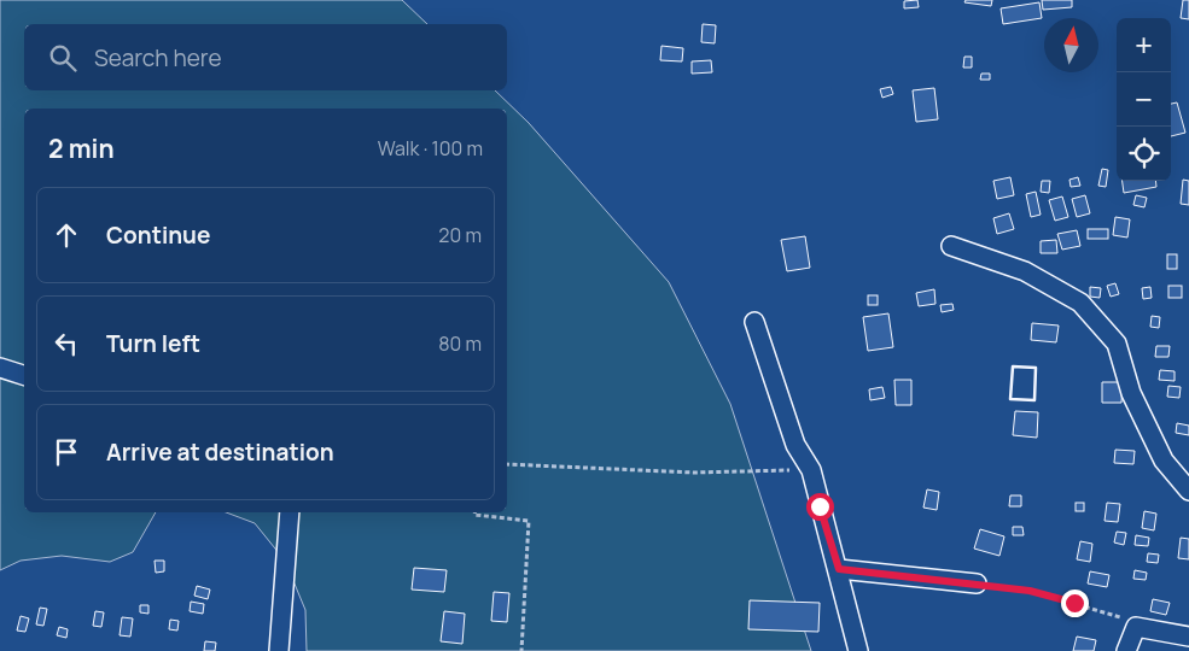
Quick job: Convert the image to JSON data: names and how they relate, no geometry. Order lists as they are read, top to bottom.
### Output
{
  "north": "top",
  "page": {
    "map_buttons": ["+", "−"],
    "search": "Search here",
    "heading": ["2 min", "Walk · 100 m"],
    "list": [
      ["Continue", "20 m"],
      ["Turn left", "80 m"],
      "Arrive at destination"
    ]
  }
}
